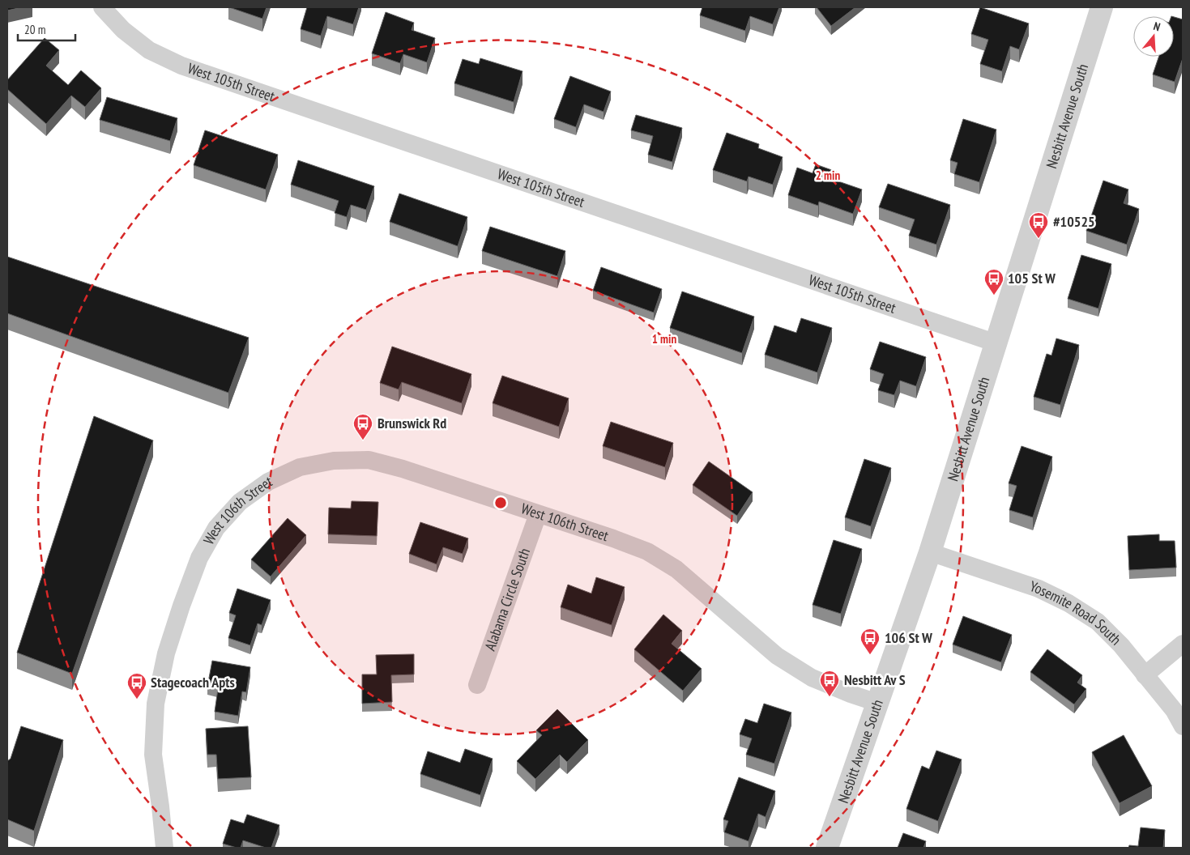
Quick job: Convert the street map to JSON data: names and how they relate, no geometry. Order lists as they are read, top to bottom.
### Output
{
  "streets": {
    "street": [
      "West 105th Street",
      "Nesbitt Avenue South",
      "West 106th Street",
      "Alabama Circle South",
      "Yosemite Road South"
    ]
  },
  "crossings": [
    ["West 105th Street", "Nesbitt Avenue South"],
    ["Nesbitt Avenue South", "West 106th Street"],
    ["Nesbitt Avenue South", "Yosemite Road South"],
    ["West 106th Street", "Alabama Circle South"]
  ],
  "places": {
    "bus stop": [
      "#10525",
      "105 St W",
      "Brunswick Rd",
      "106 St W",
      "Nesbitt Av S",
      "Stagecoach Apts"
    ]
  },
  "scale_bar": "20 m",
  "north": "top",
  "rings": ["2 min", "1 min"]
}
